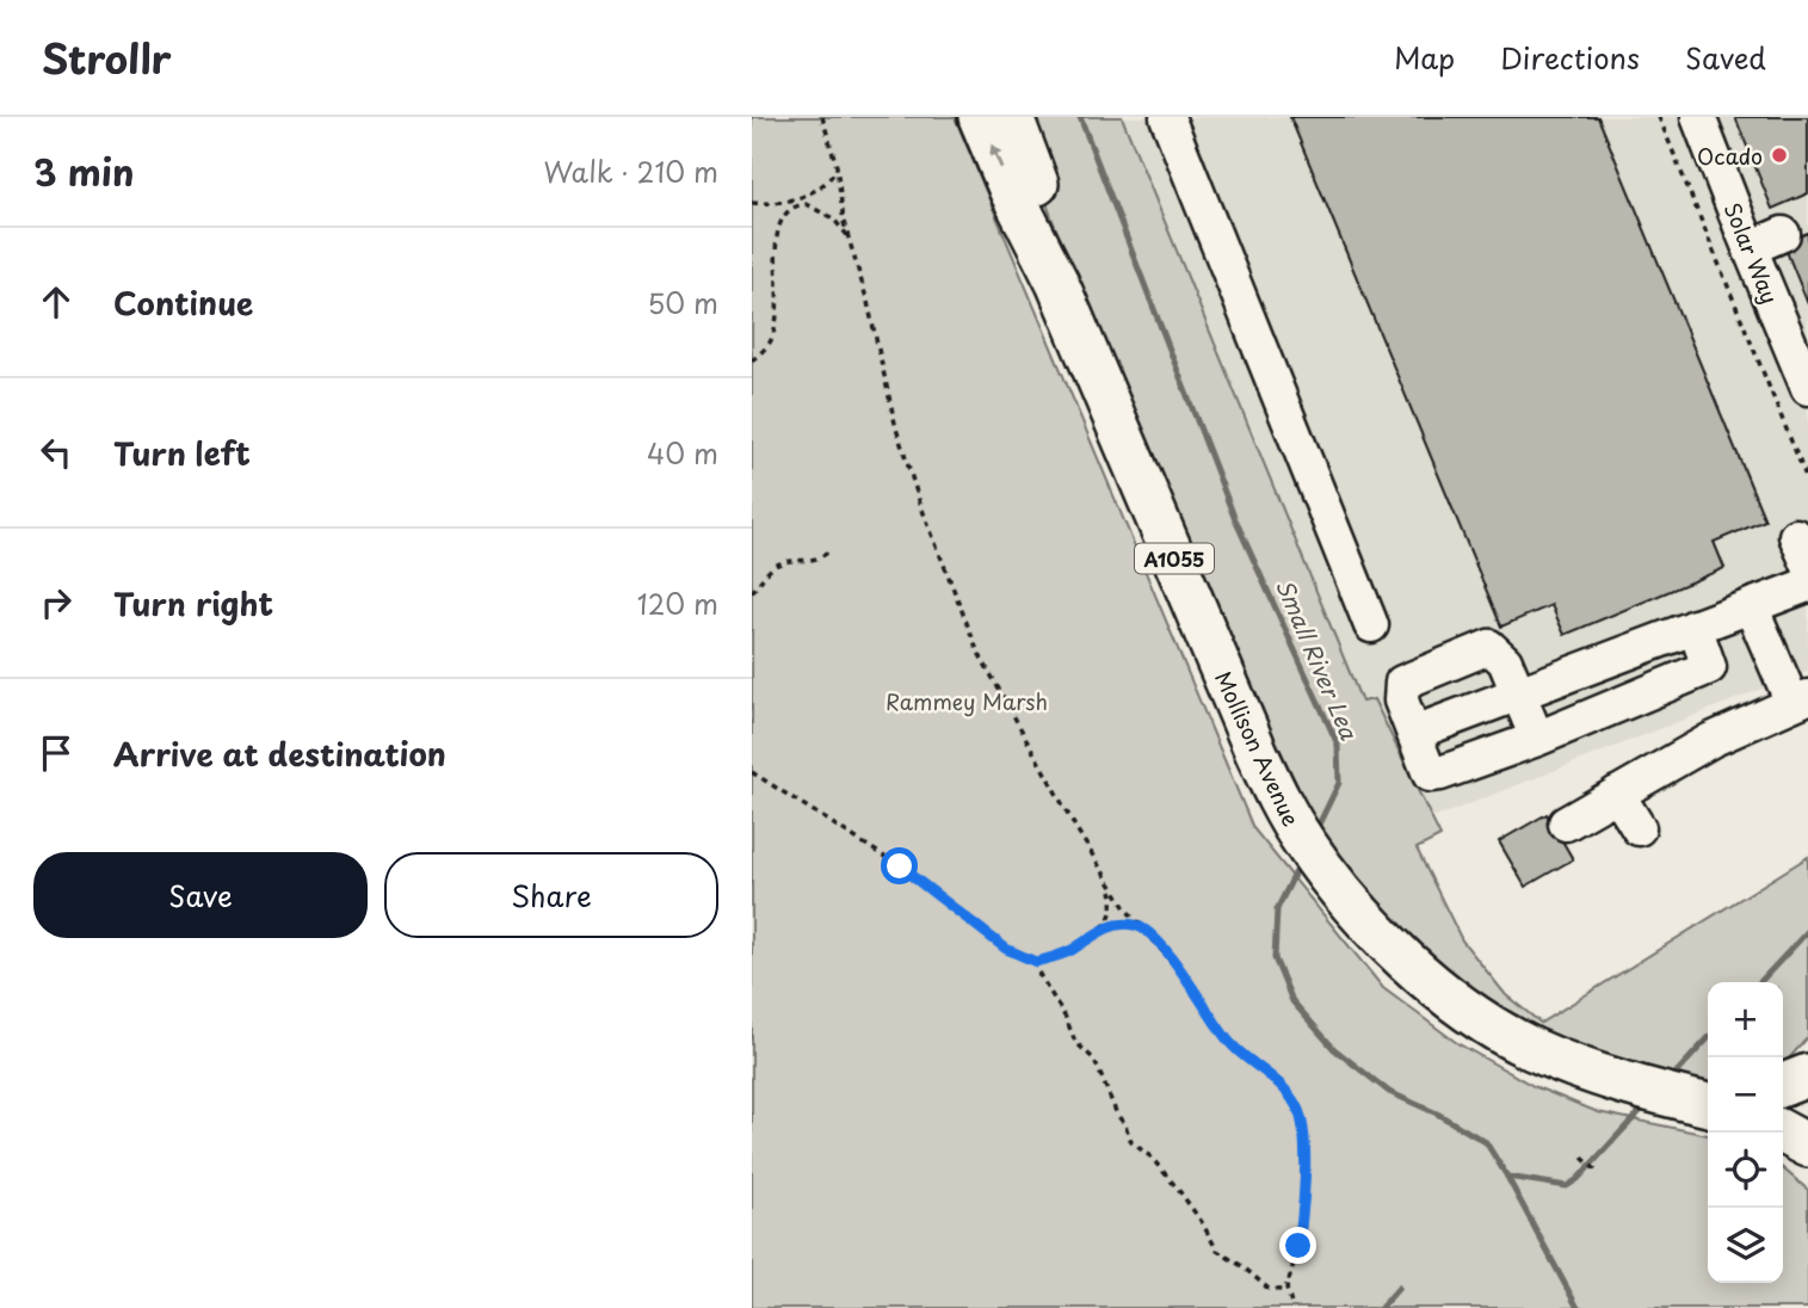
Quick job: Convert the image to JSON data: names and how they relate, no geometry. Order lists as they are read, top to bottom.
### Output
{
  "streets": {
    "main road": ["A1055", "Mollison Avenue"],
    "street": ["Solar Way"]
  },
  "water": ["Small River Lea"],
  "parks": ["Rammey Marsh"],
  "places": ["Ocado"],
  "page": {
    "header": "Strollr",
    "nav": ["Map", "Directions", "Saved"],
    "heading": ["3 min", "Walk · 210 m"],
    "list": [
      ["Continue", "50 m"],
      ["Turn left", "40 m"],
      ["Turn right", "120 m"],
      "Arrive at destination"
    ],
    "buttons": ["Save", "Share"],
    "map_buttons": ["+", "−"]
  }
}
